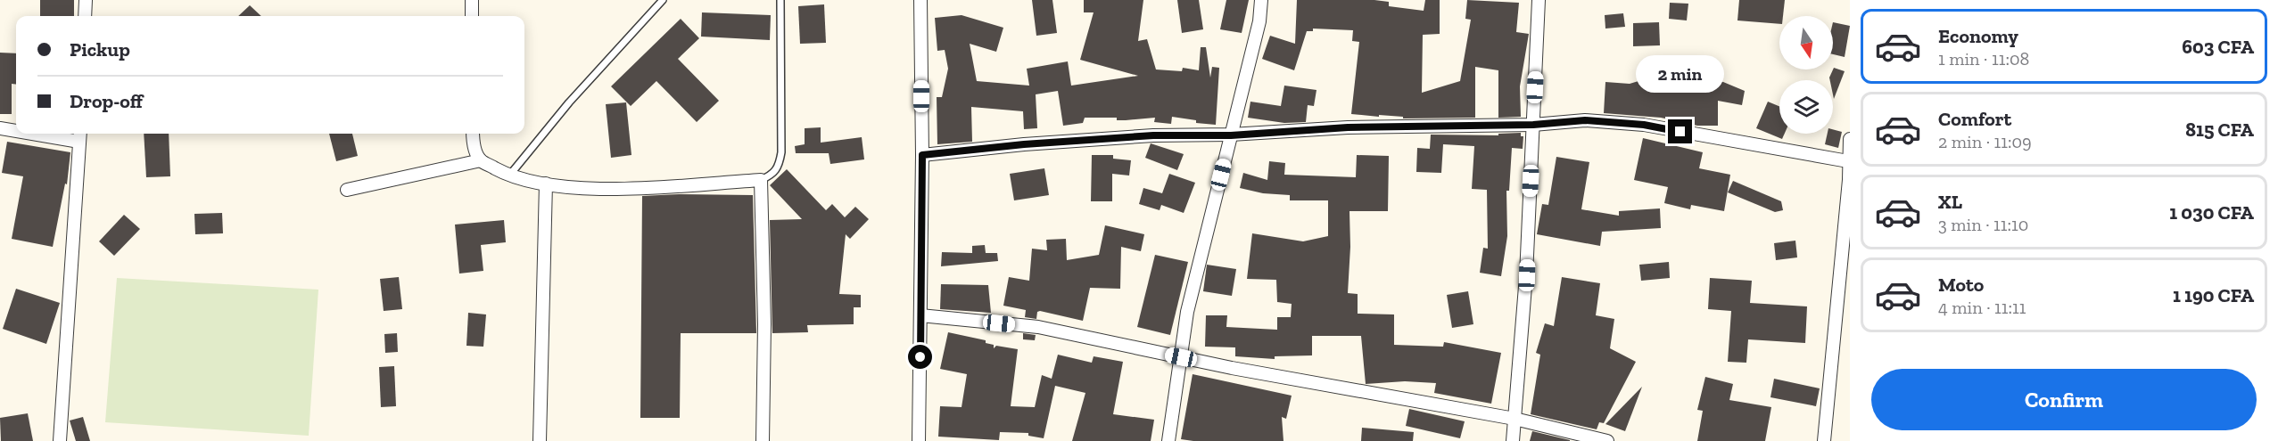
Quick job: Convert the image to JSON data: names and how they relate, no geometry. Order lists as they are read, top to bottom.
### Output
{
  "north": "bottom",
  "page": {
    "list": [
      {
        "name": "Economy",
        "note": "1 min · 11:08",
        "value": "603 CFA"
      },
      {
        "name": "Comfort",
        "note": "2 min · 11:09",
        "value": "815 CFA"
      },
      {
        "name": "XL",
        "note": "3 min · 11:10",
        "value": "1 030 CFA"
      },
      {
        "name": "Moto",
        "note": "4 min · 11:11",
        "value": "1 190 CFA"
      }
    ],
    "banner": ["Pickup", "Drop-off"],
    "bubble": "2 min",
    "buttons": "Confirm"
  }
}
